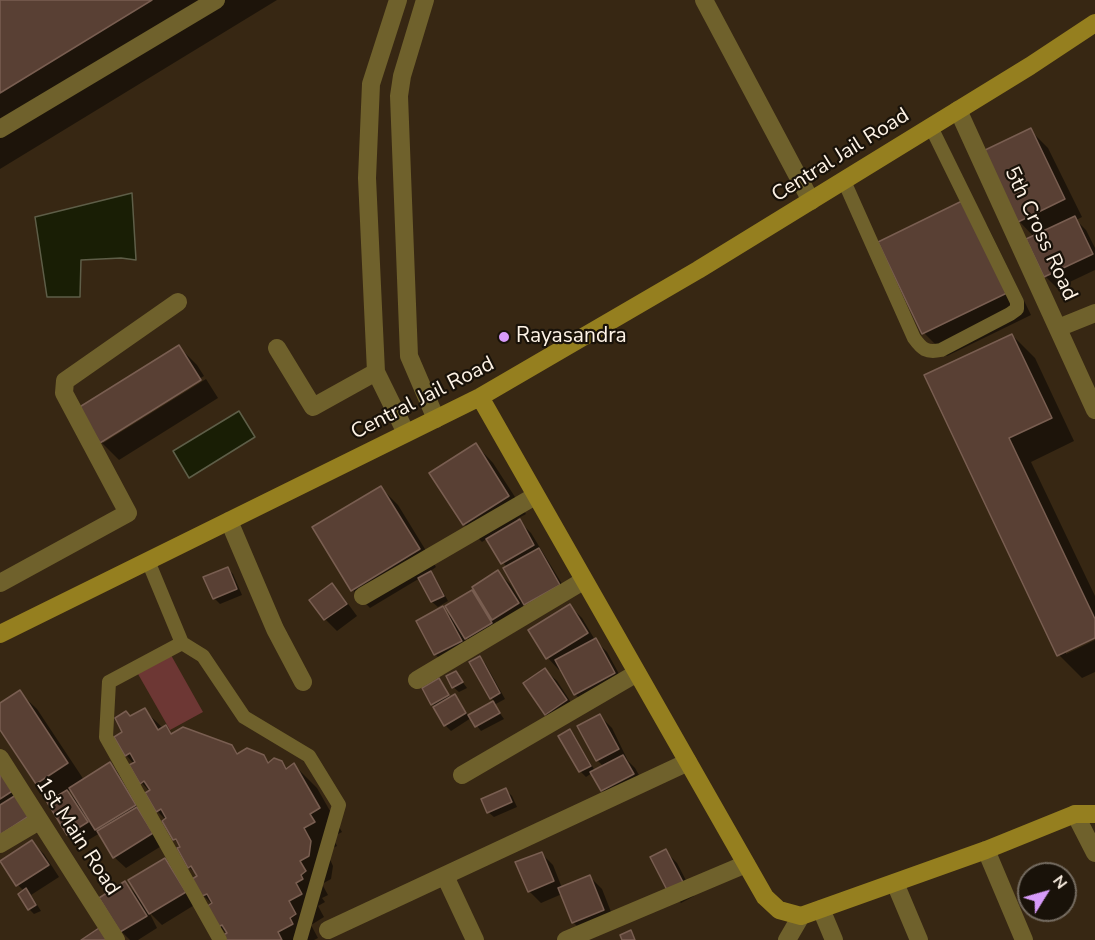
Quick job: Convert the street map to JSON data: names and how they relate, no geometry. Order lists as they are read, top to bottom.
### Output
{
  "streets": {
    "main road": ["Central Jail Road"],
    "street": ["5th Cross Road", "1st Main Road"]
  },
  "crossings": [
    ["Central Jail Road", "5th Cross Road"]
  ],
  "places": ["Rayasandra"],
  "north": "top right"
}
